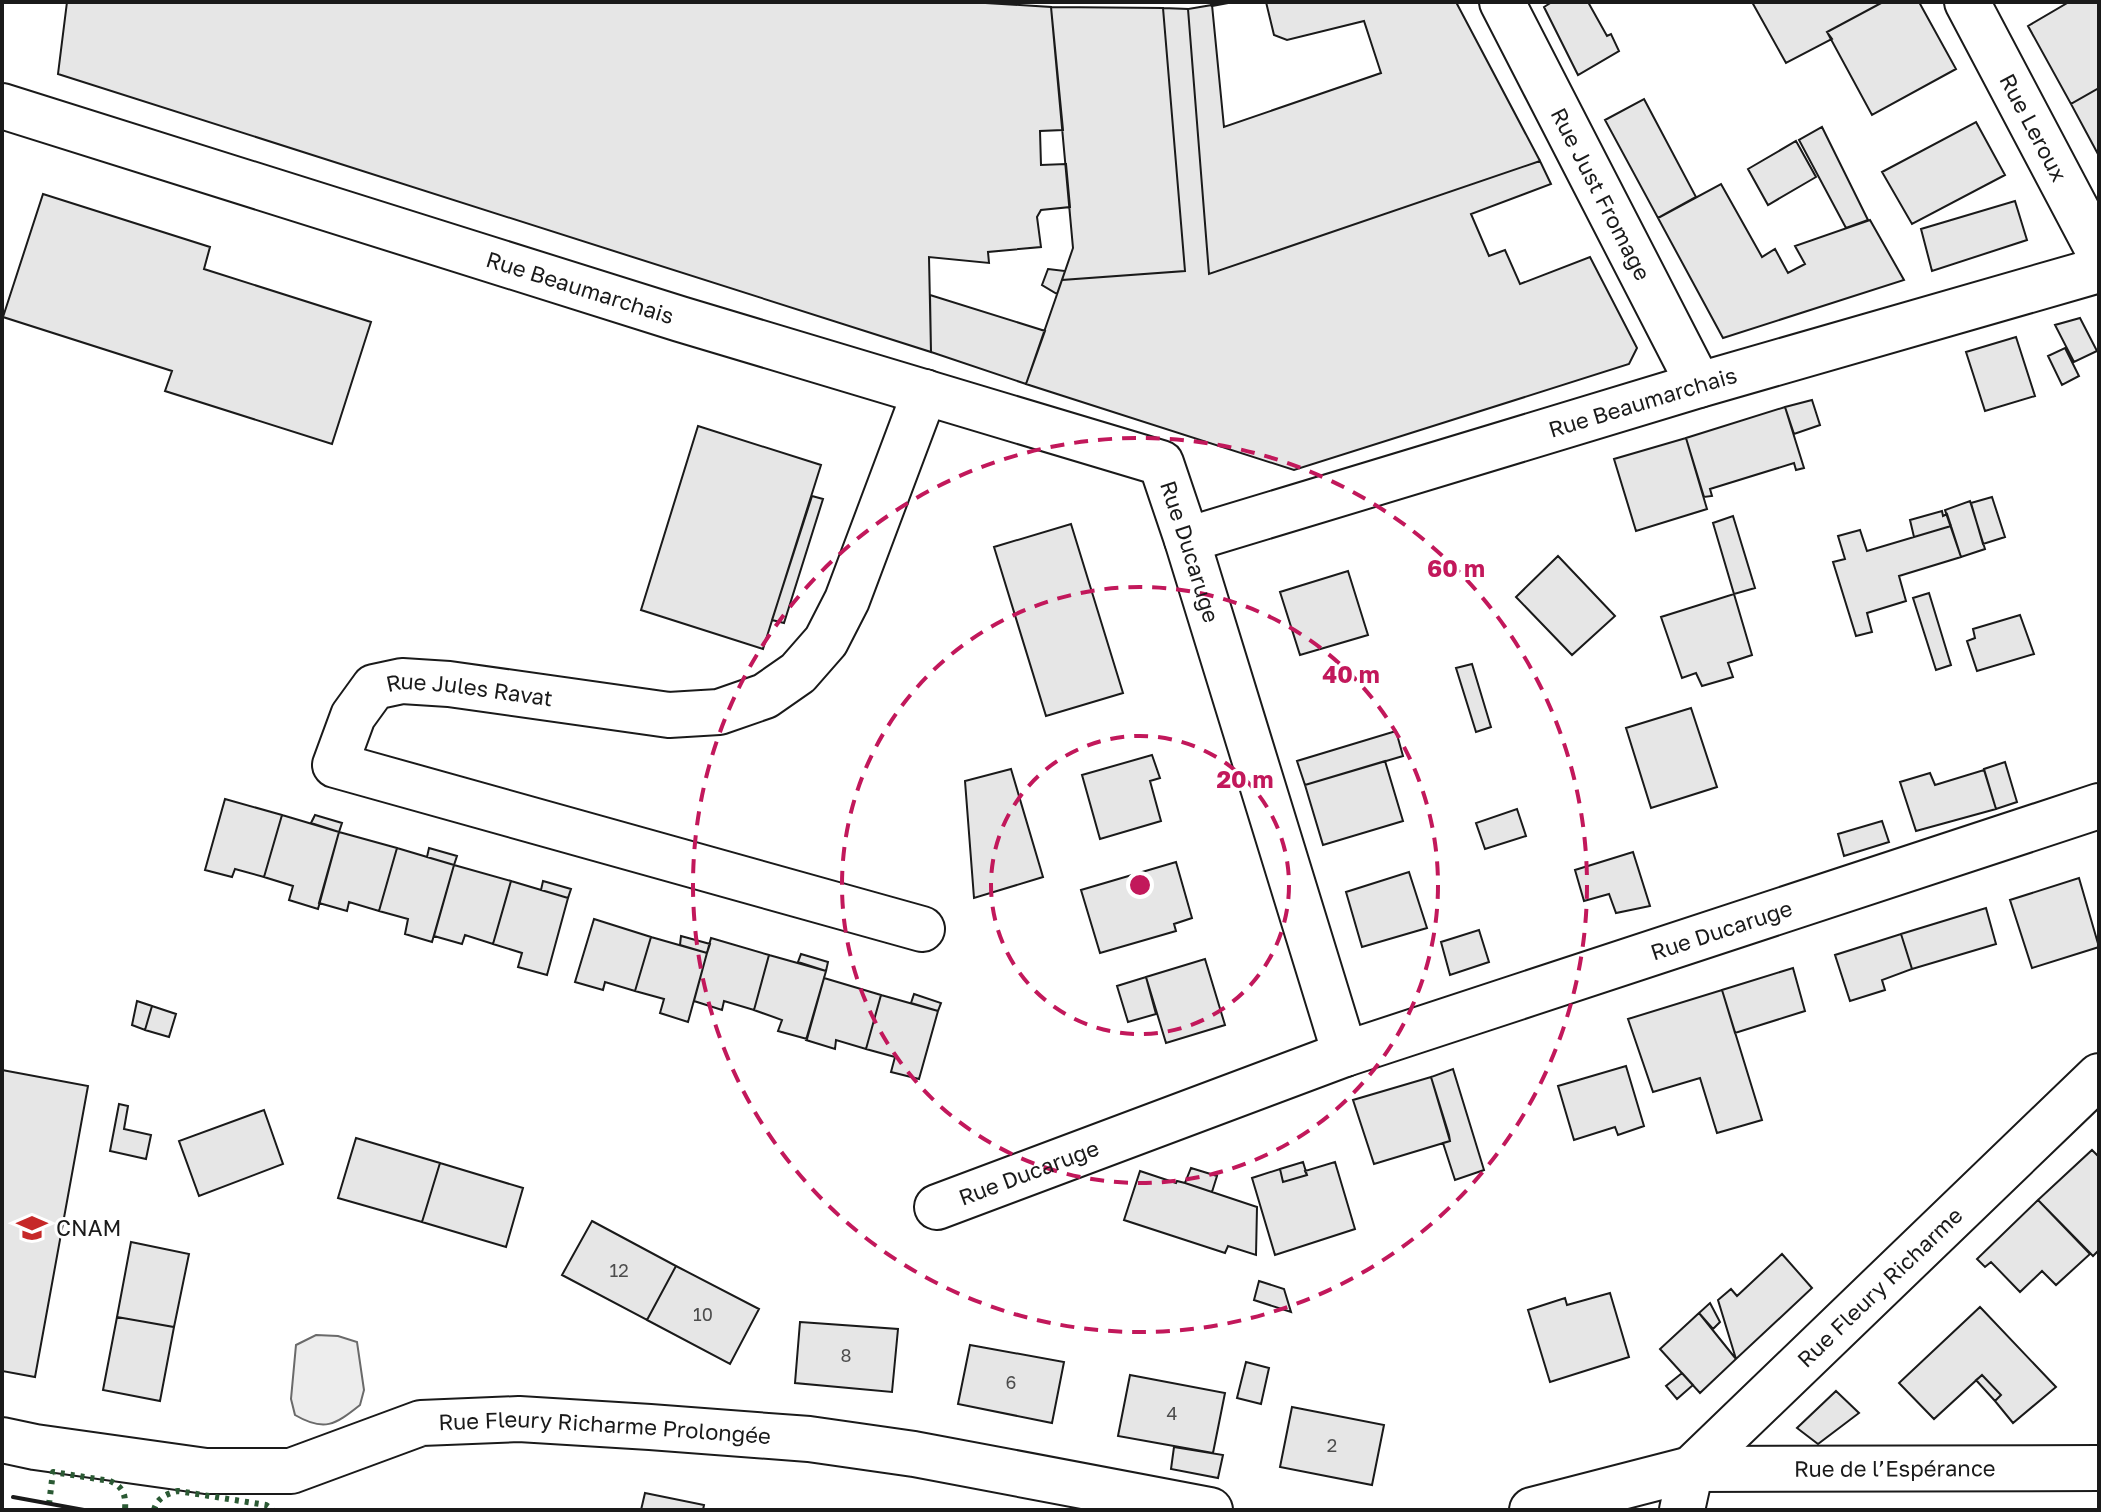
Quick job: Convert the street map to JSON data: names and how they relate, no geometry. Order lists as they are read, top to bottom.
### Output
{
  "streets": {
    "street": [
      "Rue Leroux",
      "Rue Just Fromage",
      "Rue Beaumarchais",
      "Rue Ducaruge",
      "Rue Jules Ravat",
      "Rue Fleury Richarme",
      "Rue Fleury Richarme Prolongée",
      "Rue de l’Espérance"
    ]
  },
  "crossings": [
    ["Rue Just Fromage", "Rue Beaumarchais"],
    ["Rue Beaumarchais", "Rue Ducaruge"],
    ["Rue Beaumarchais", "Rue Jules Ravat"],
    ["Rue Fleury Richarme", "Rue de l’Espérance"]
  ],
  "places": {
    "school or university": ["CNAM"]
  },
  "house_numbers": [
    "12",
    "10",
    "8",
    "6",
    "4",
    "2"
  ],
  "rings": ["60 m", "40 m", "20 m"]
}
